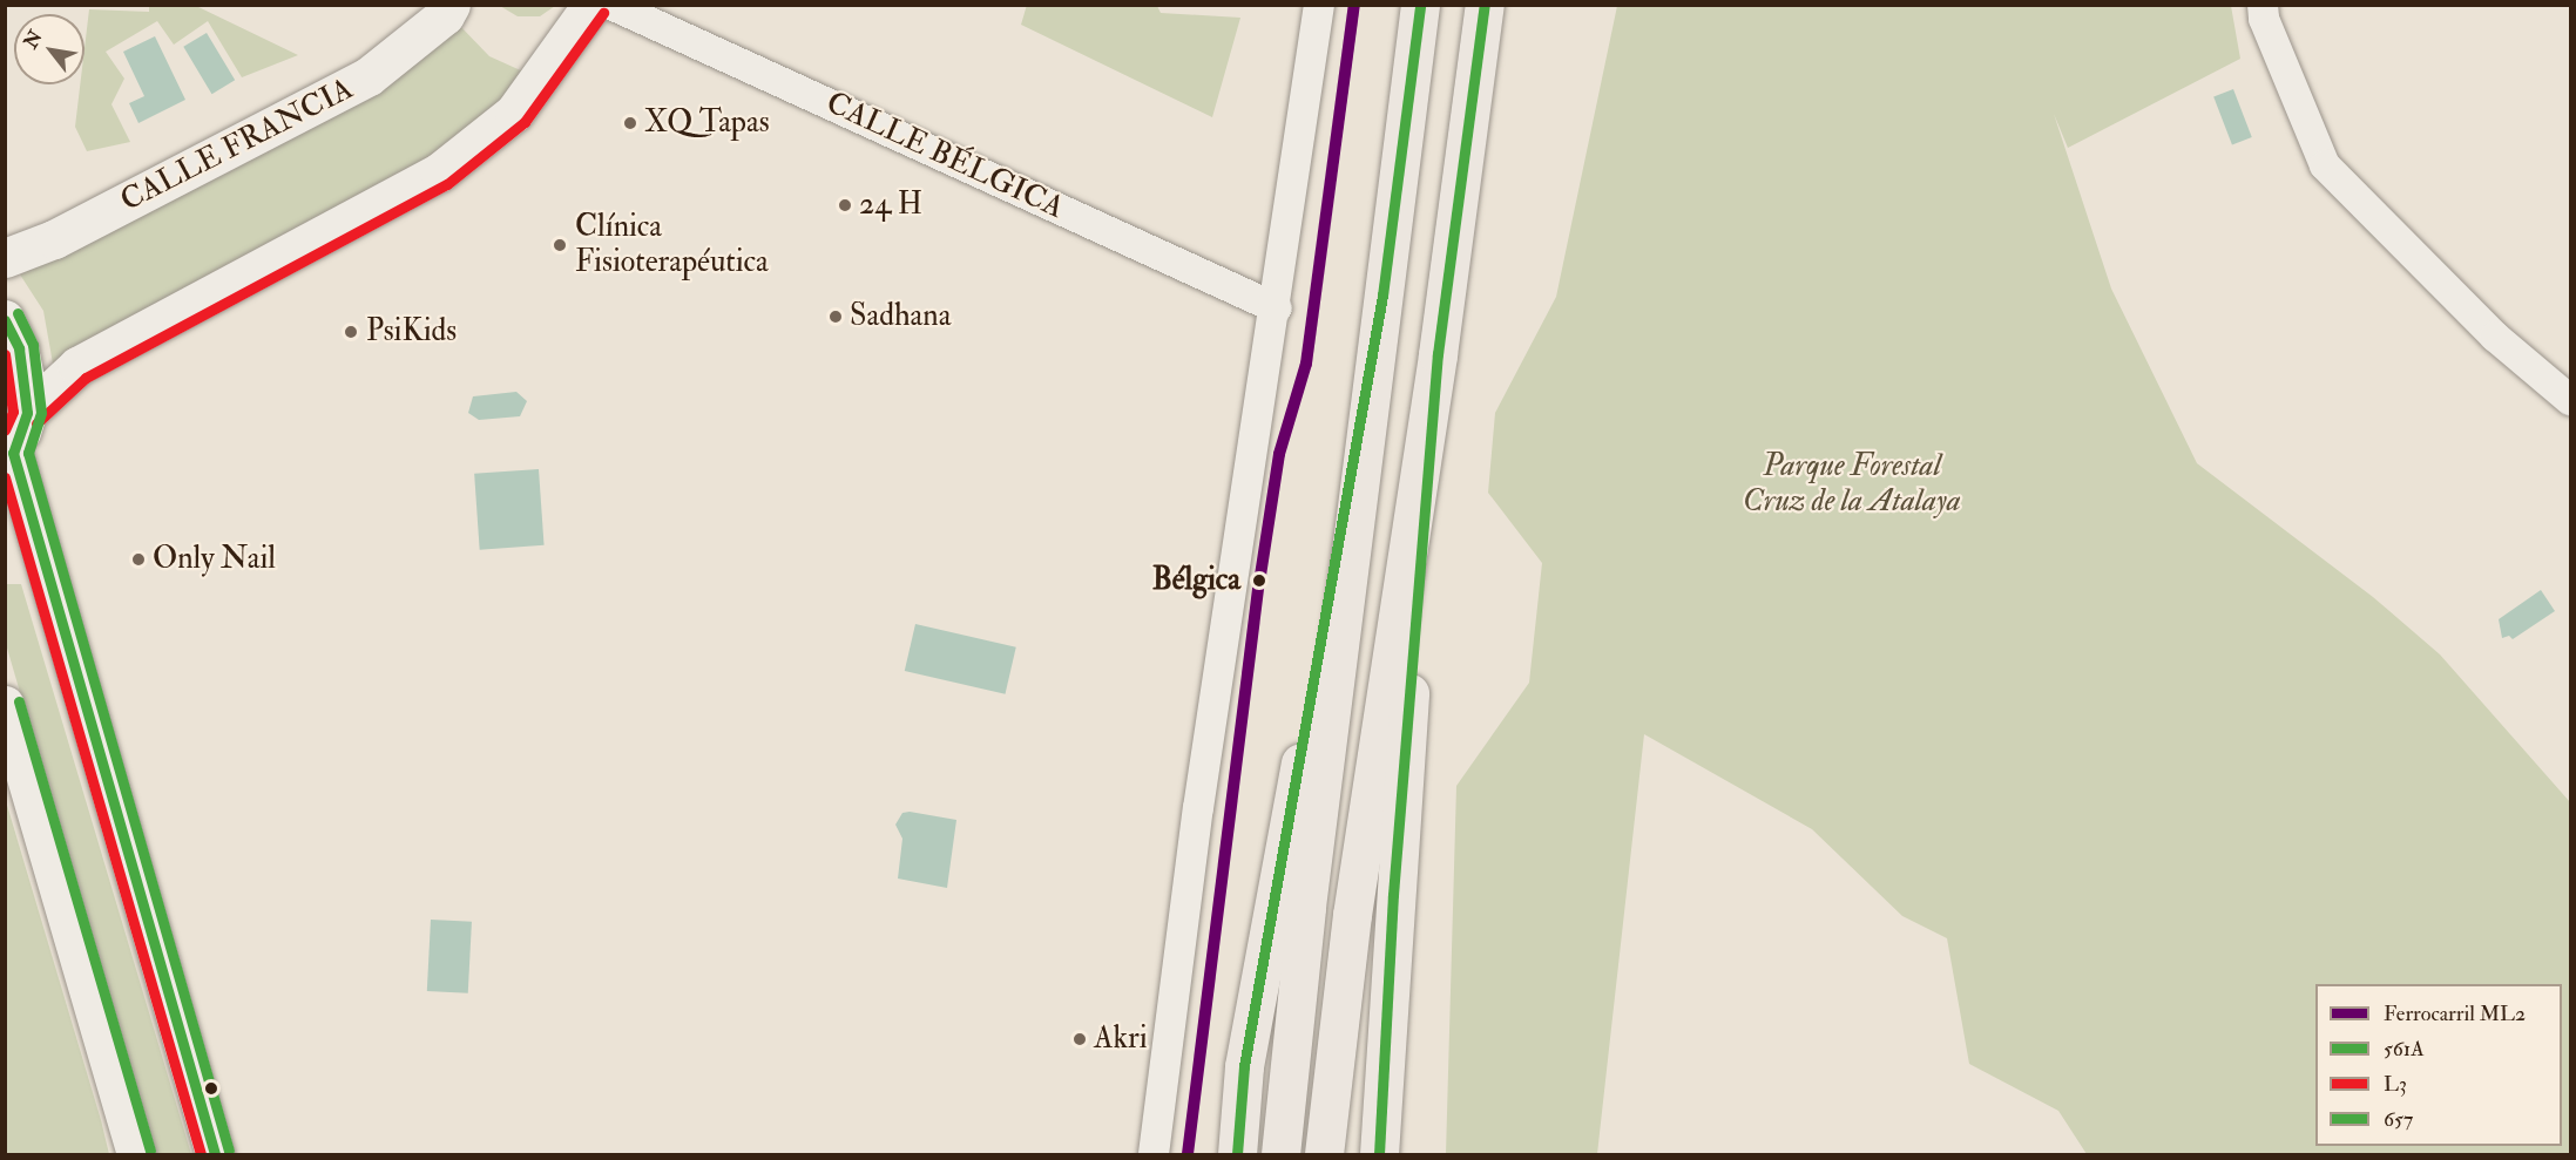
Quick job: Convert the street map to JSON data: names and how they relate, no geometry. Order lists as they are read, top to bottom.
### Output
{
  "streets": {
    "main road": ["CALLE FRANCIA"],
    "street": ["CALLE BÉLGICA"]
  },
  "parks": ["Parque Forestal Cruz de la Atalaya"],
  "places": [
    "XQ Tapas",
    "24 H",
    "Clínica Fisioterapéutica",
    "Sadhana",
    "PsiKids",
    "Only Nail",
    "Bélgica",
    "Akri"
  ],
  "lines": [
    "rail line ML2",
    "transit line 561A",
    "transit line L3",
    "transit line 657"
  ],
  "legend": [
    "Ferrocarril ML2",
    "561A",
    "L3",
    "657"
  ],
  "north": "top left"
}
